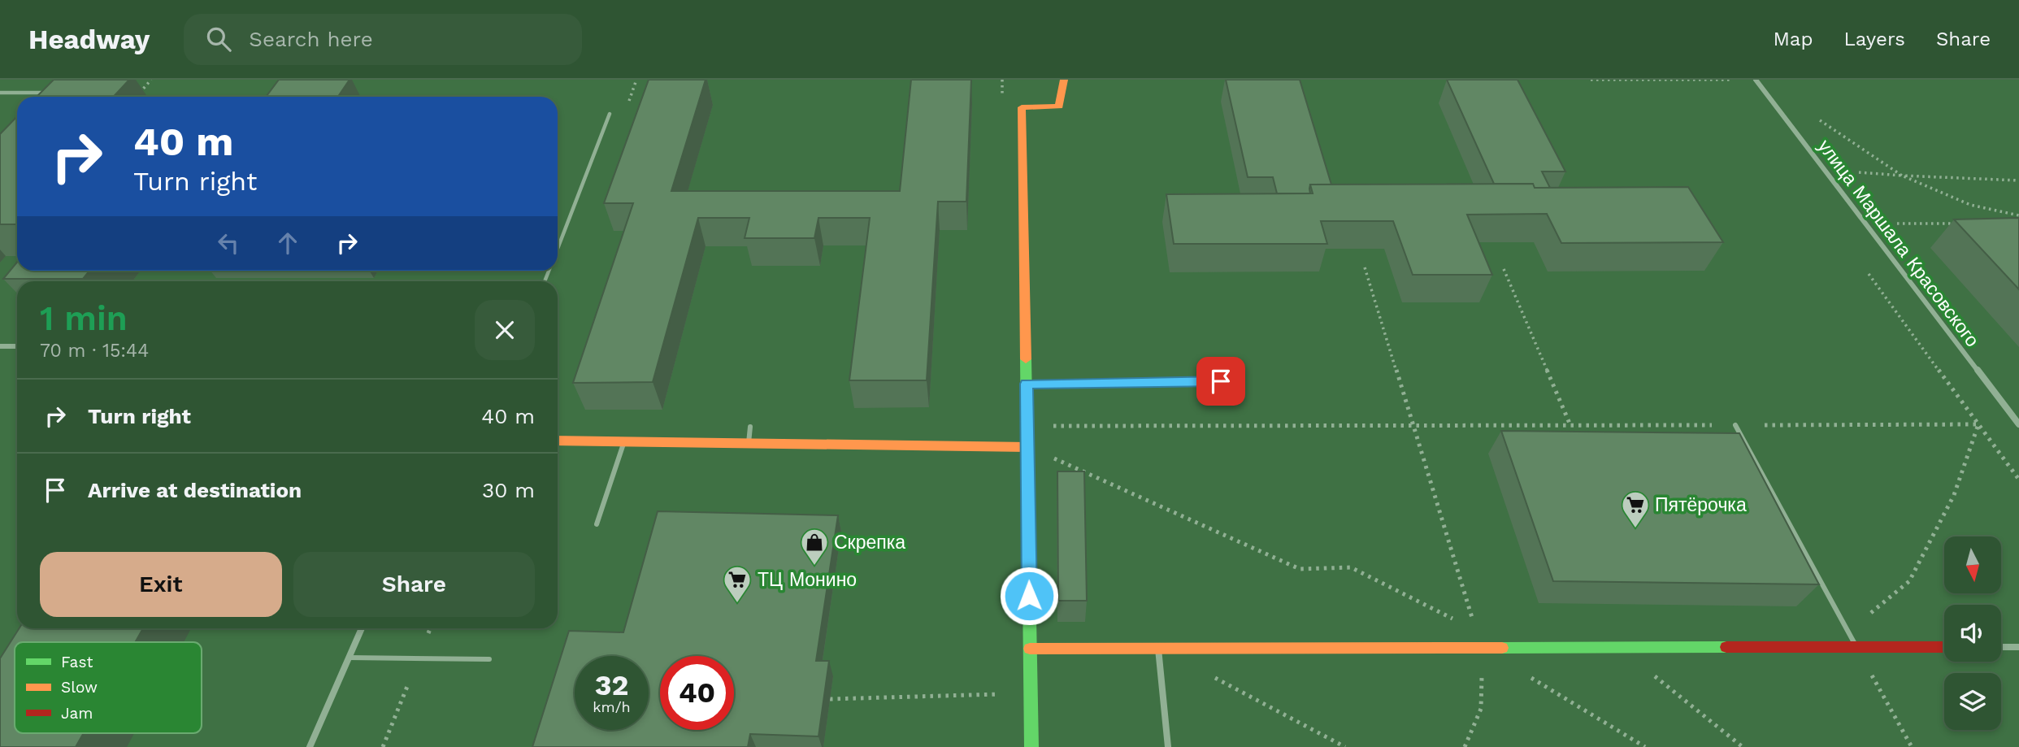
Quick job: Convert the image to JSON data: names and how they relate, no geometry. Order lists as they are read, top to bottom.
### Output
{
  "streets": {
    "street": ["улица Маршала Красовского"]
  },
  "places": {
    "supermarket": ["Пятёрочка", "ТЦ Монино"],
    "shop": ["Скрепка"]
  },
  "legend": ["Fast", "Slow", "Jam"],
  "north": "bottom",
  "page": {
    "header": "Headway",
    "search": "Search here",
    "nav": ["Map", "Layers", "Share"],
    "turn": ["40 m", "Turn right"],
    "heading": ["1 min", "70 m · 15:44"],
    "list": [
      {
        "name": "Turn right",
        "value": "40 m"
      },
      {
        "name": "Arrive at destination",
        "value": "30 m"
      }
    ],
    "buttons": ["Exit", "Share"],
    "speed": "32 km/h",
    "limit": "40"
  }
}
